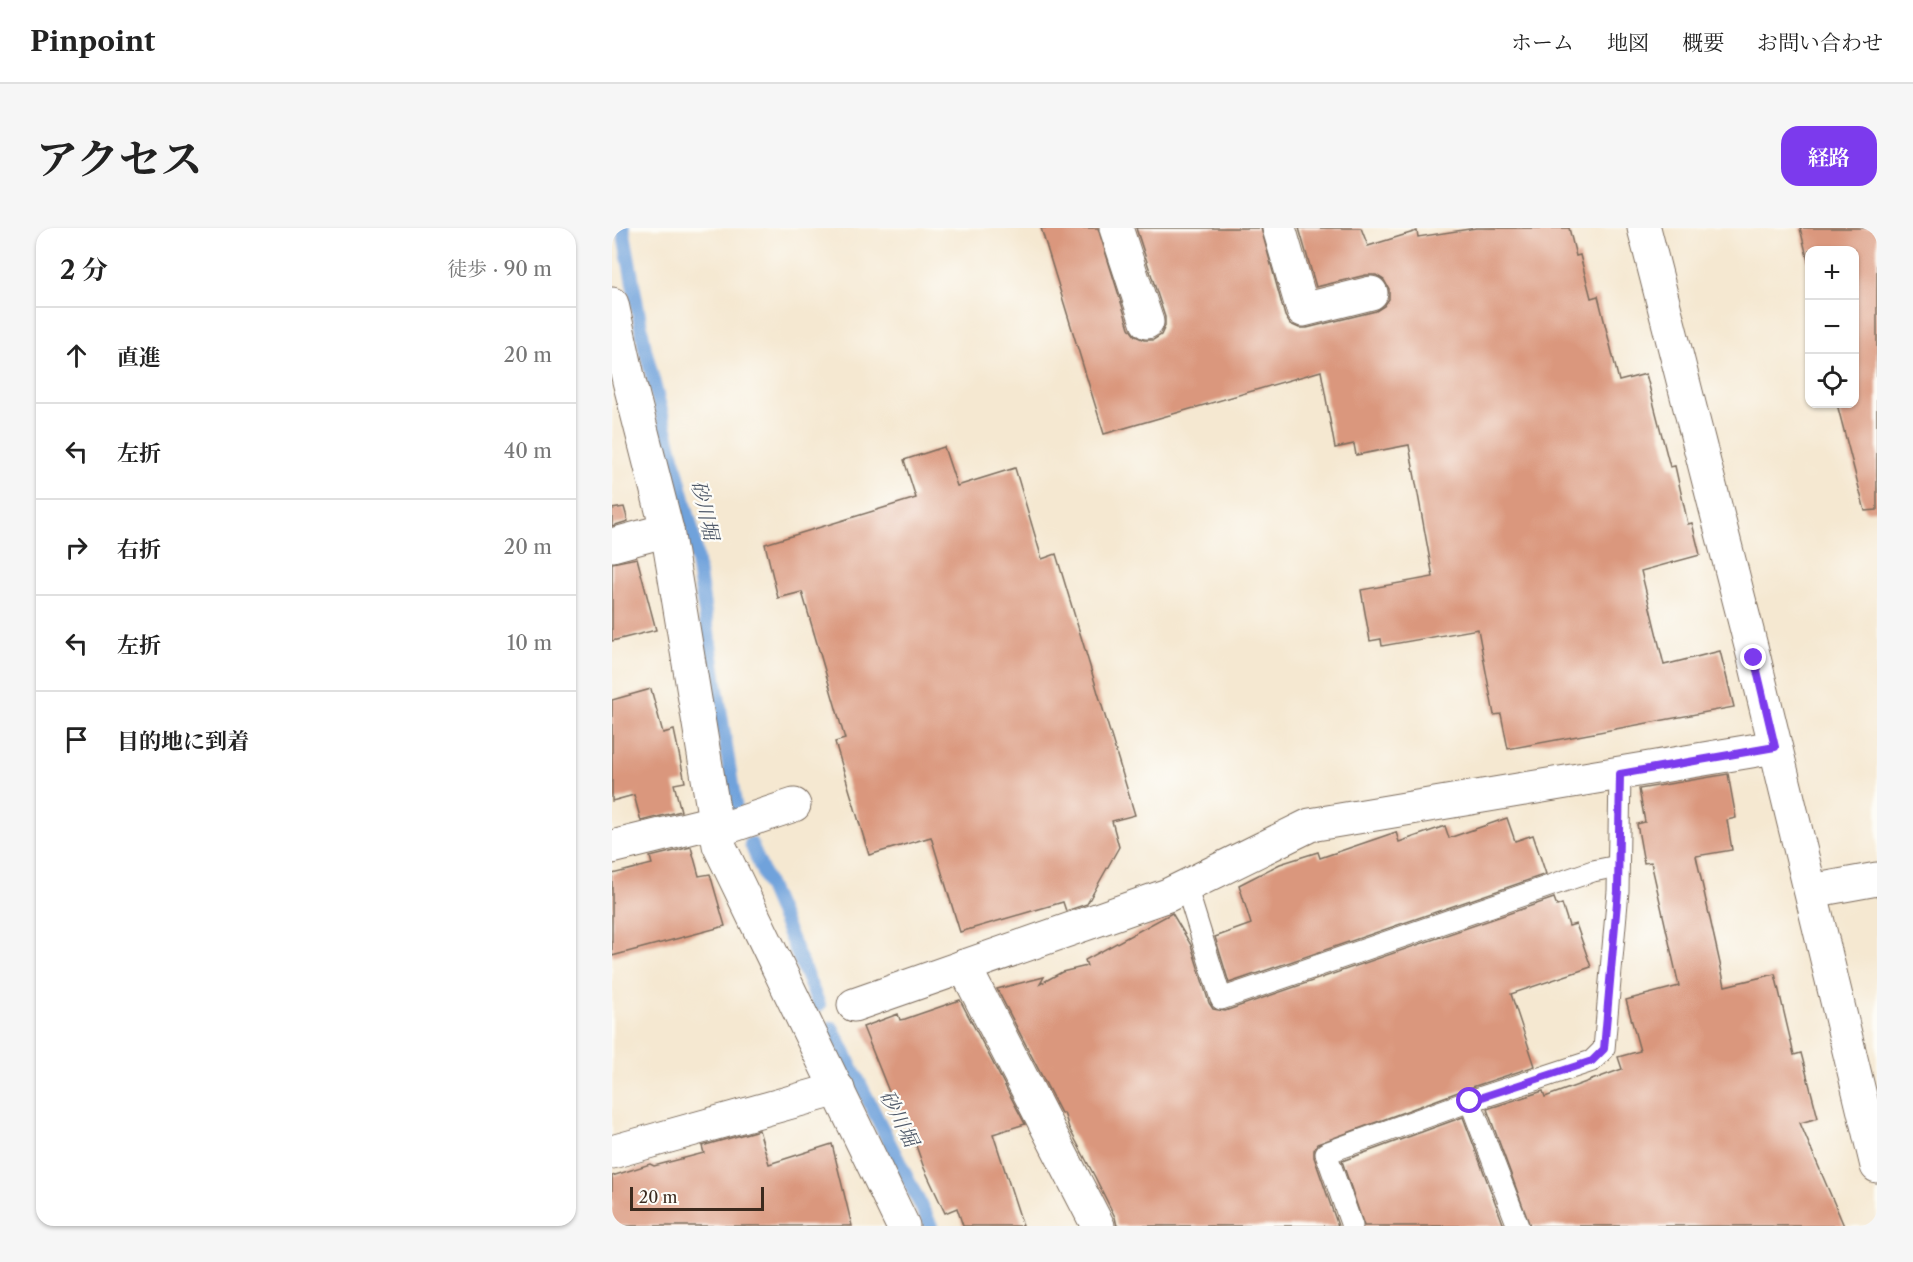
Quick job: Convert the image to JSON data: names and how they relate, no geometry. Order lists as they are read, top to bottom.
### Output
{
  "water": ["砂川堀"],
  "scale_bar": "20 m",
  "page": {
    "header": "Pinpoint",
    "nav": [
      "ホーム",
      "地図",
      "概要",
      "お問い合わせ"
    ],
    "title": "アクセス",
    "buttons": "経路",
    "heading": ["2 分", "徒歩 · 90 m"],
    "map_buttons": ["+", "−"],
    "list": [
      ["直進", "20 m"],
      ["左折", "40 m"],
      ["右折", "20 m"],
      ["左折", "10 m"],
      "目的地に到着"
    ],
    "scale": "20 m"
  }
}
